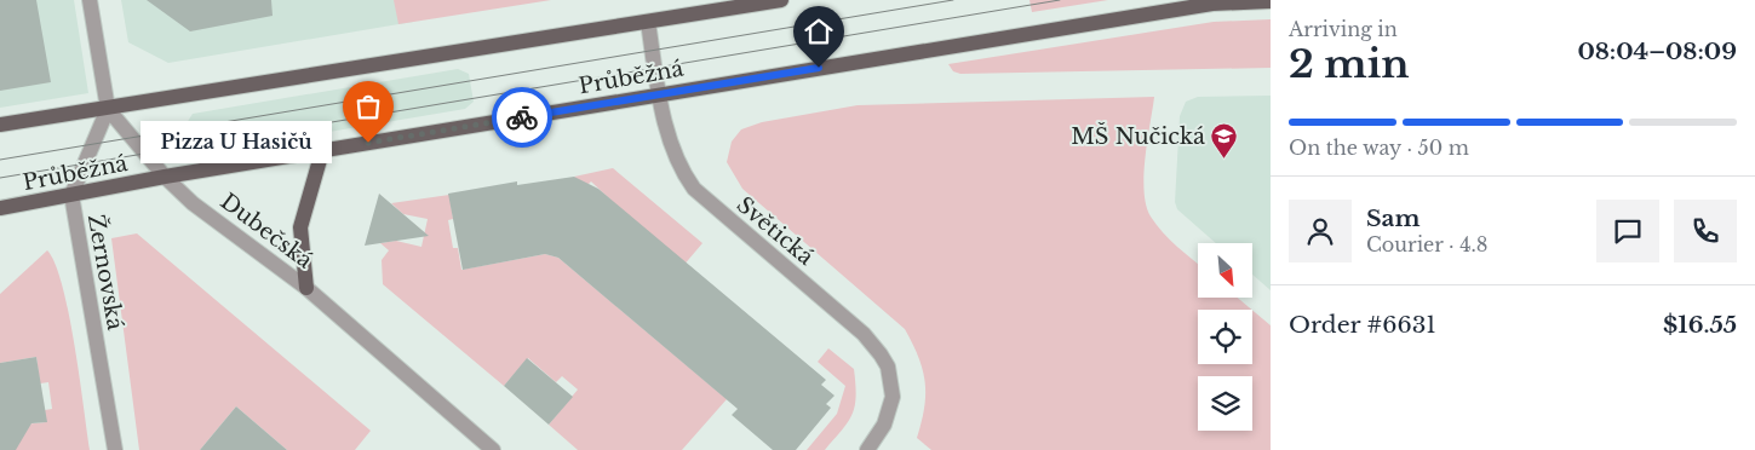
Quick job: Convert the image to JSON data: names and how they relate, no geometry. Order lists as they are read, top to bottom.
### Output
{
  "streets": {
    "main road": ["Průběžná"],
    "street": ["Dubečská", "Světická", "Žernovská"]
  },
  "crossings": [
    ["Průběžná", "Dubečská"],
    ["Průběžná", "Světická"],
    ["Průběžná", "Žernovská"],
    ["Dubečská", "Žernovská"]
  ],
  "places": {
    "other": ["Pizza U Hasičů"],
    "school or university": ["MŠ Nučická"]
  },
  "north": "bottom right",
  "page": {
    "heading": ["2 min", "Arriving in", "08:04–08:09"],
    "panel": [
      "Sam",
      "Courier · 4.8",
      "Order #6631",
      "$16.55"
    ],
    "bar": "On the way · 50 m",
    "bubble": "Pizza U Hasičů"
  }
}
